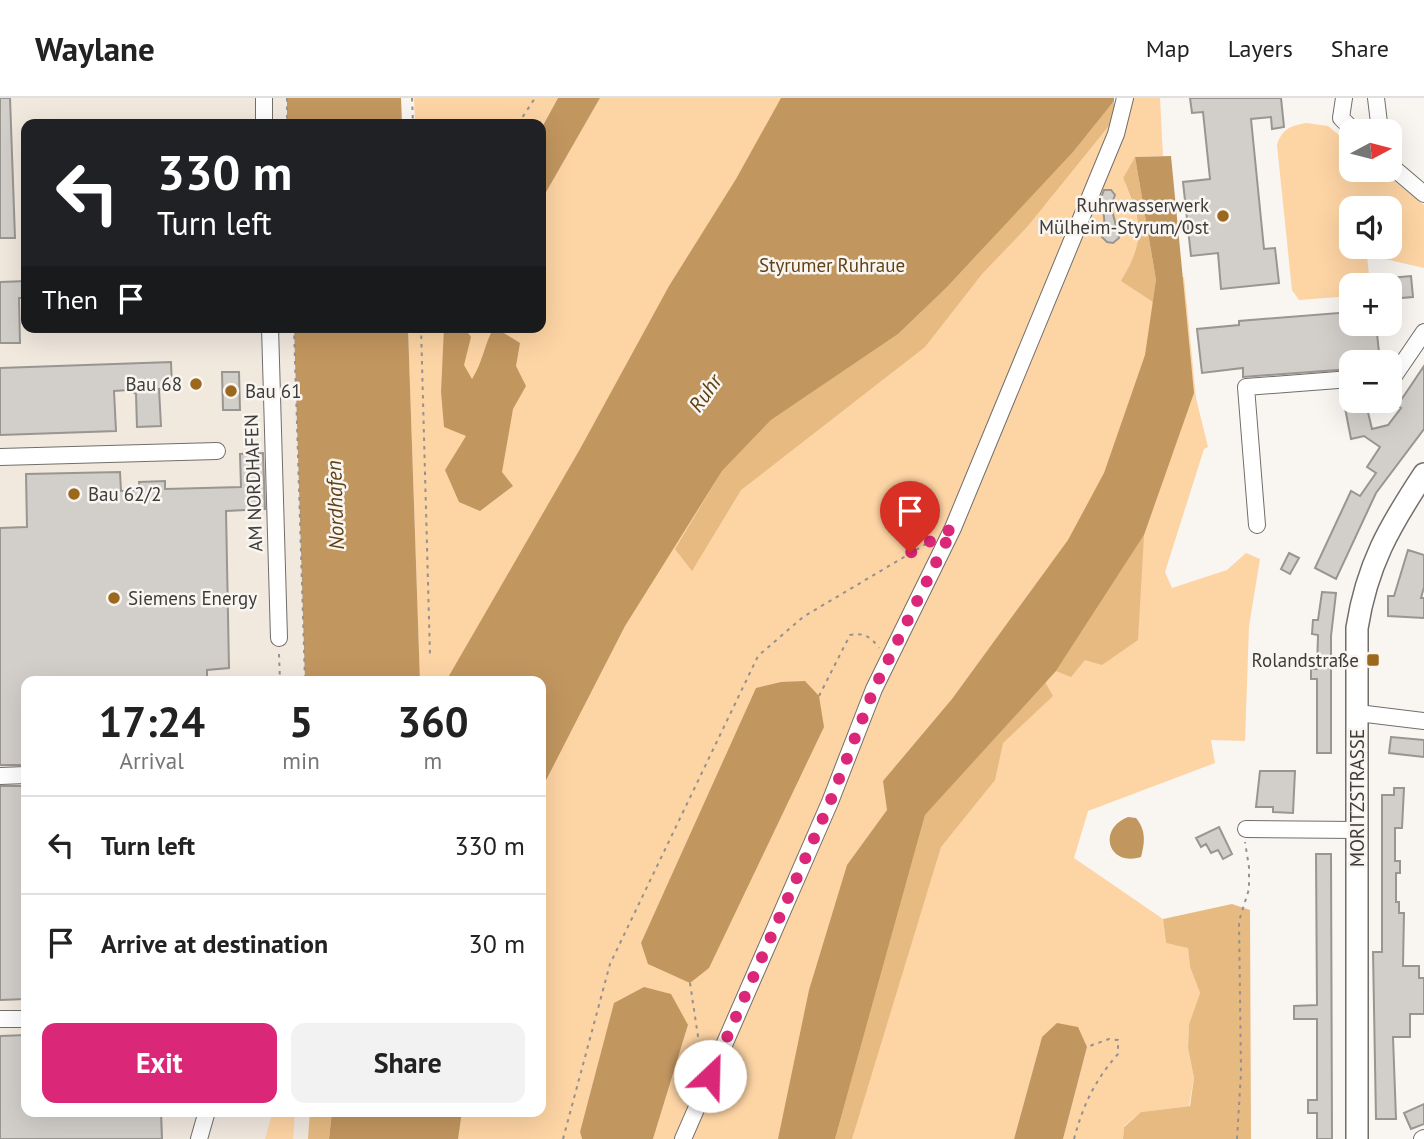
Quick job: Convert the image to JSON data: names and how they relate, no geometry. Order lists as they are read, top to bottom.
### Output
{
  "streets": {
    "main road": ["MORITZSTRASSE"],
    "street": ["AM NORDHAFEN"]
  },
  "water": ["Ruhr", "Nordhafen"],
  "parks": ["Styrumer Ruhraue"],
  "places": {
    "other": [
      "Ruhrwasserwerk Mülheim-Styrum/Ost",
      "Bau 68",
      "Bau 61",
      "Bau 62/2",
      "Siemens Energy"
    ],
    "transit": ["Rolandstraße"]
  },
  "north": "right",
  "page": {
    "header": "Waylane",
    "nav": ["Map", "Layers", "Share"],
    "map_buttons": ["+", "−"],
    "turn": ["330 m", "Turn left"],
    "then": "Then",
    "eta": [
      "17:24",
      "Arrival",
      "5",
      "min",
      "360",
      "m"
    ],
    "list": [
      {
        "name": "Turn left",
        "value": "330 m"
      },
      {
        "name": "Arrive at destination",
        "value": "30 m"
      }
    ],
    "buttons": ["Exit", "Share"]
  }
}
